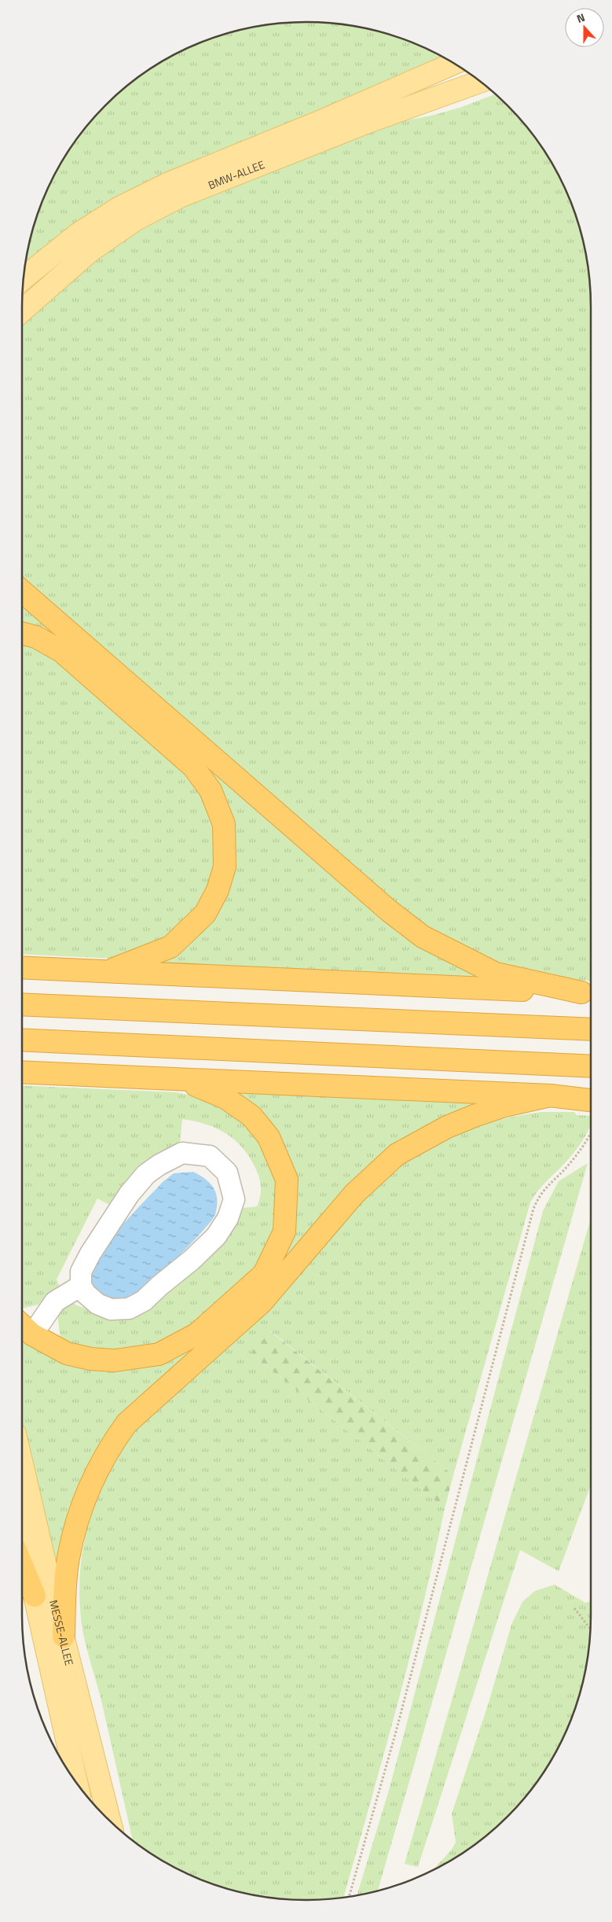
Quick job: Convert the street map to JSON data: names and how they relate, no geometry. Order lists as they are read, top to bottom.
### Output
{
  "streets": {
    "main road": ["BMW-ALLEE", "MESSE-ALLEE"]
  },
  "north": "top"
}
